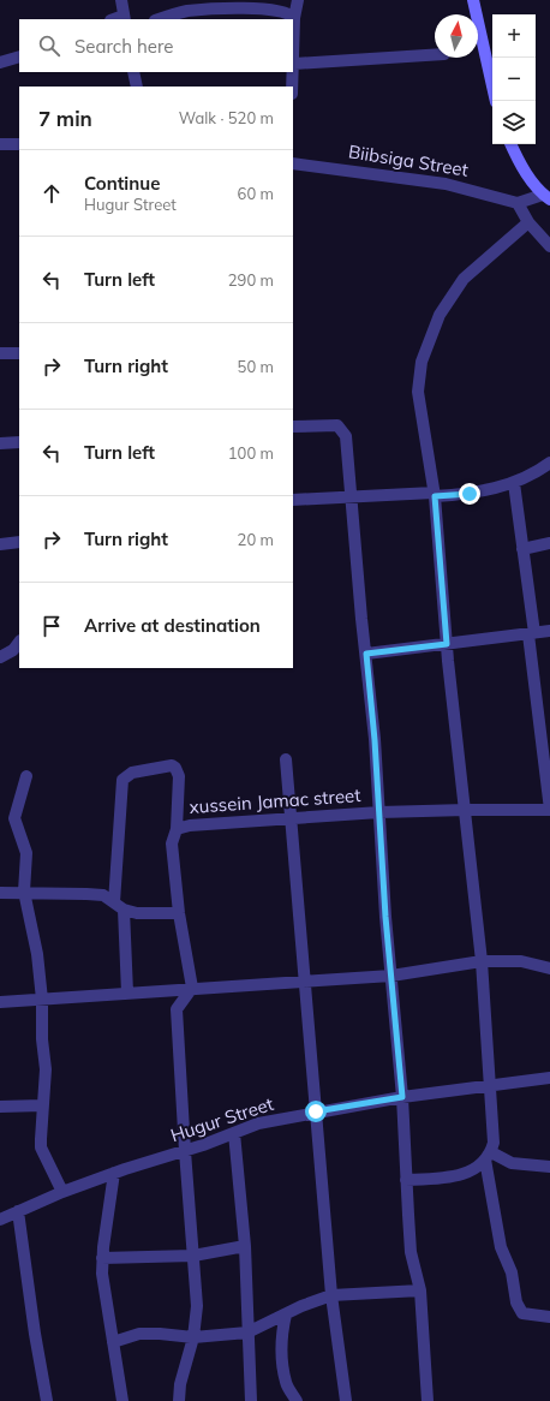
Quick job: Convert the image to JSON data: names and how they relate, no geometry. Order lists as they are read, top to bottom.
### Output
{
  "streets": {
    "street": ["Biibsiga Street", "xussein Jamac street", "Hugur Street"]
  },
  "north": "top",
  "page": {
    "map_buttons": ["+", "−"],
    "search": "Search here",
    "heading": ["7 min", "Walk · 520 m"],
    "list": [
      ["Continue", "Hugur Street", "60 m"],
      ["Turn left", "290 m"],
      ["Turn right", "50 m"],
      ["Turn left", "100 m"],
      ["Turn right", "20 m"],
      "Arrive at destination"
    ]
  }
}
